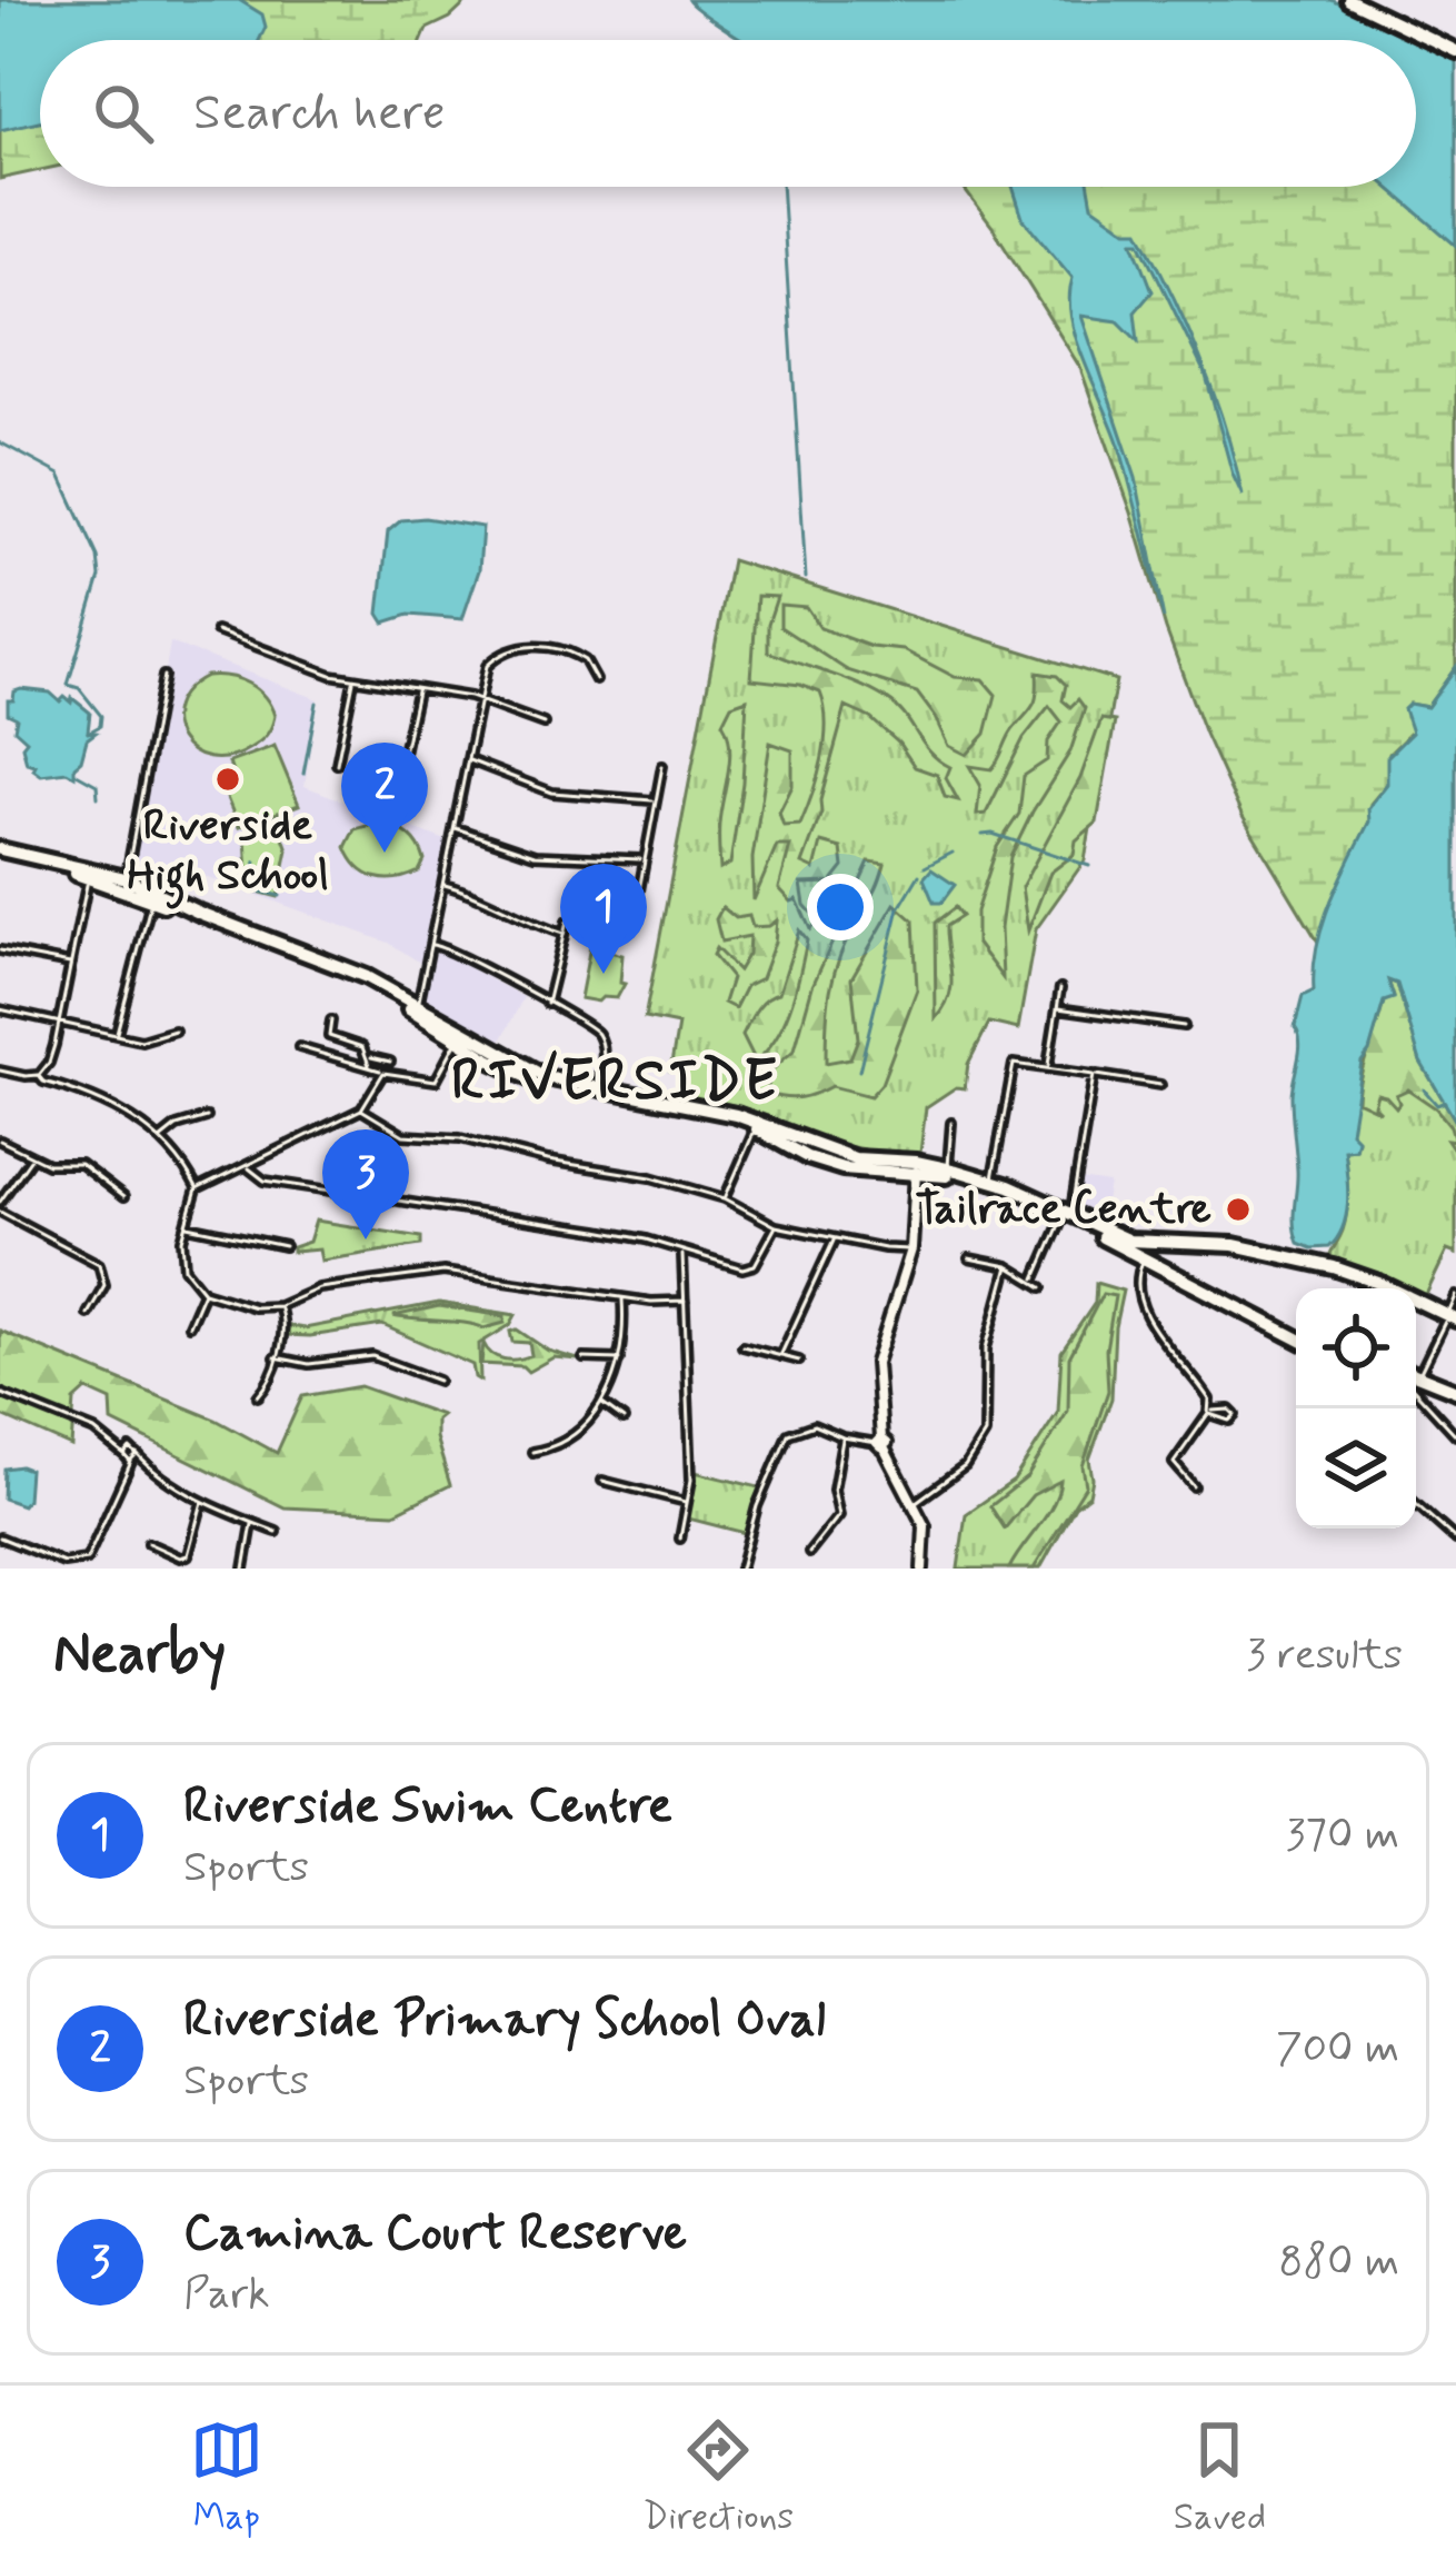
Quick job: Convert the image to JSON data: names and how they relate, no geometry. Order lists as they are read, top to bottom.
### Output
{
  "districts": ["RIVERSIDE"],
  "places": ["Riverside High School", "Tailrace Centre"],
  "page": {
    "search": "Search here",
    "pins": ["2", "1", "3"],
    "heading": ["Nearby", "3 results"],
    "list": [
      {
        "mark": "1",
        "name": "Riverside Swim Centre",
        "note": "Sports",
        "value": "370 m"
      },
      {
        "mark": "2",
        "name": "Riverside Primary School Oval",
        "note": "Sports",
        "value": "700 m"
      },
      {
        "mark": "3",
        "name": "Camina Court Reserve",
        "note": "Park",
        "value": "880 m"
      }
    ],
    "nav": ["Map", "Directions", "Saved"]
  }
}
